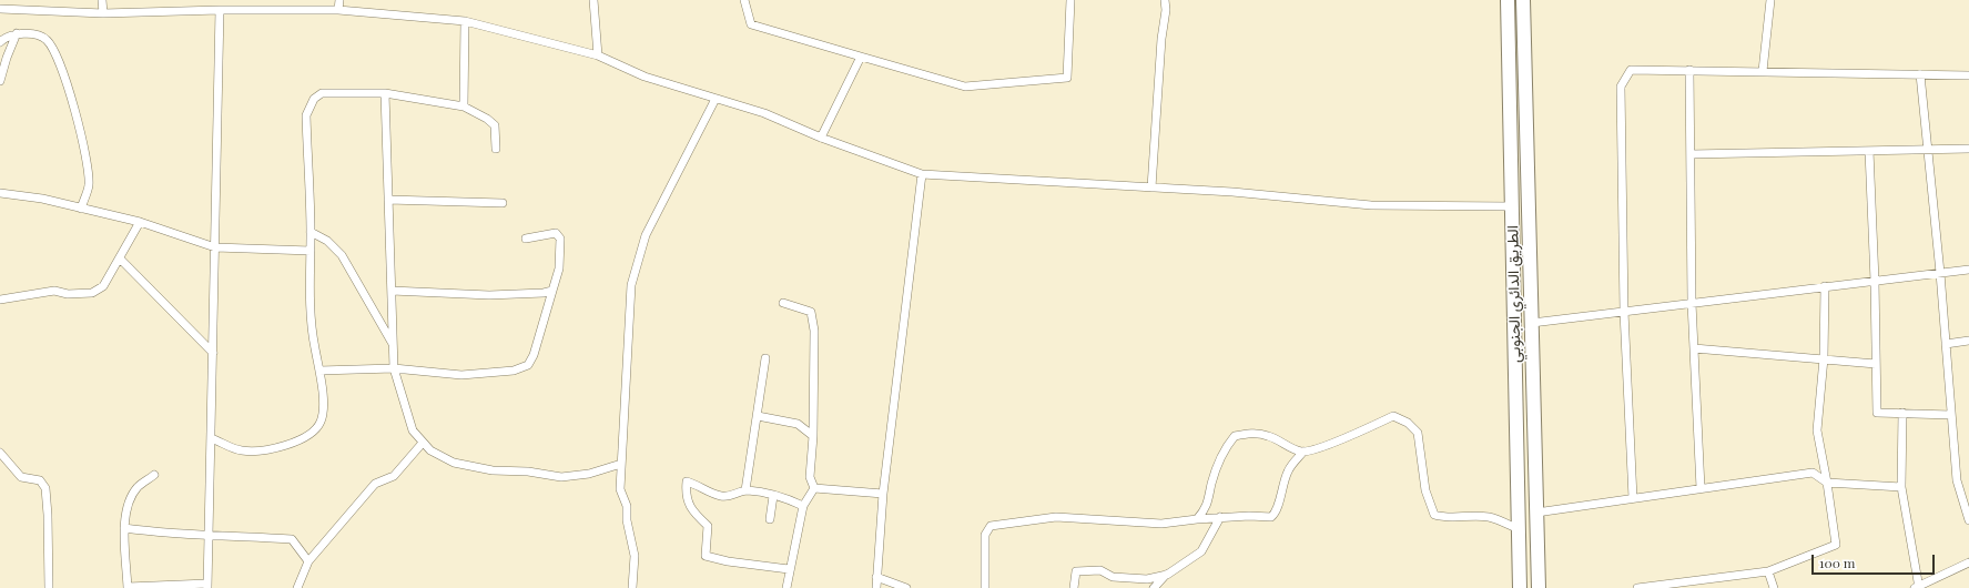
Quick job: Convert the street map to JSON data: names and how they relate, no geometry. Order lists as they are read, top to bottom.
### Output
{
  "streets": {
    "main road": ["الطريق الدائري الجنوبي"]
  },
  "scale_bar": "100 m"
}
